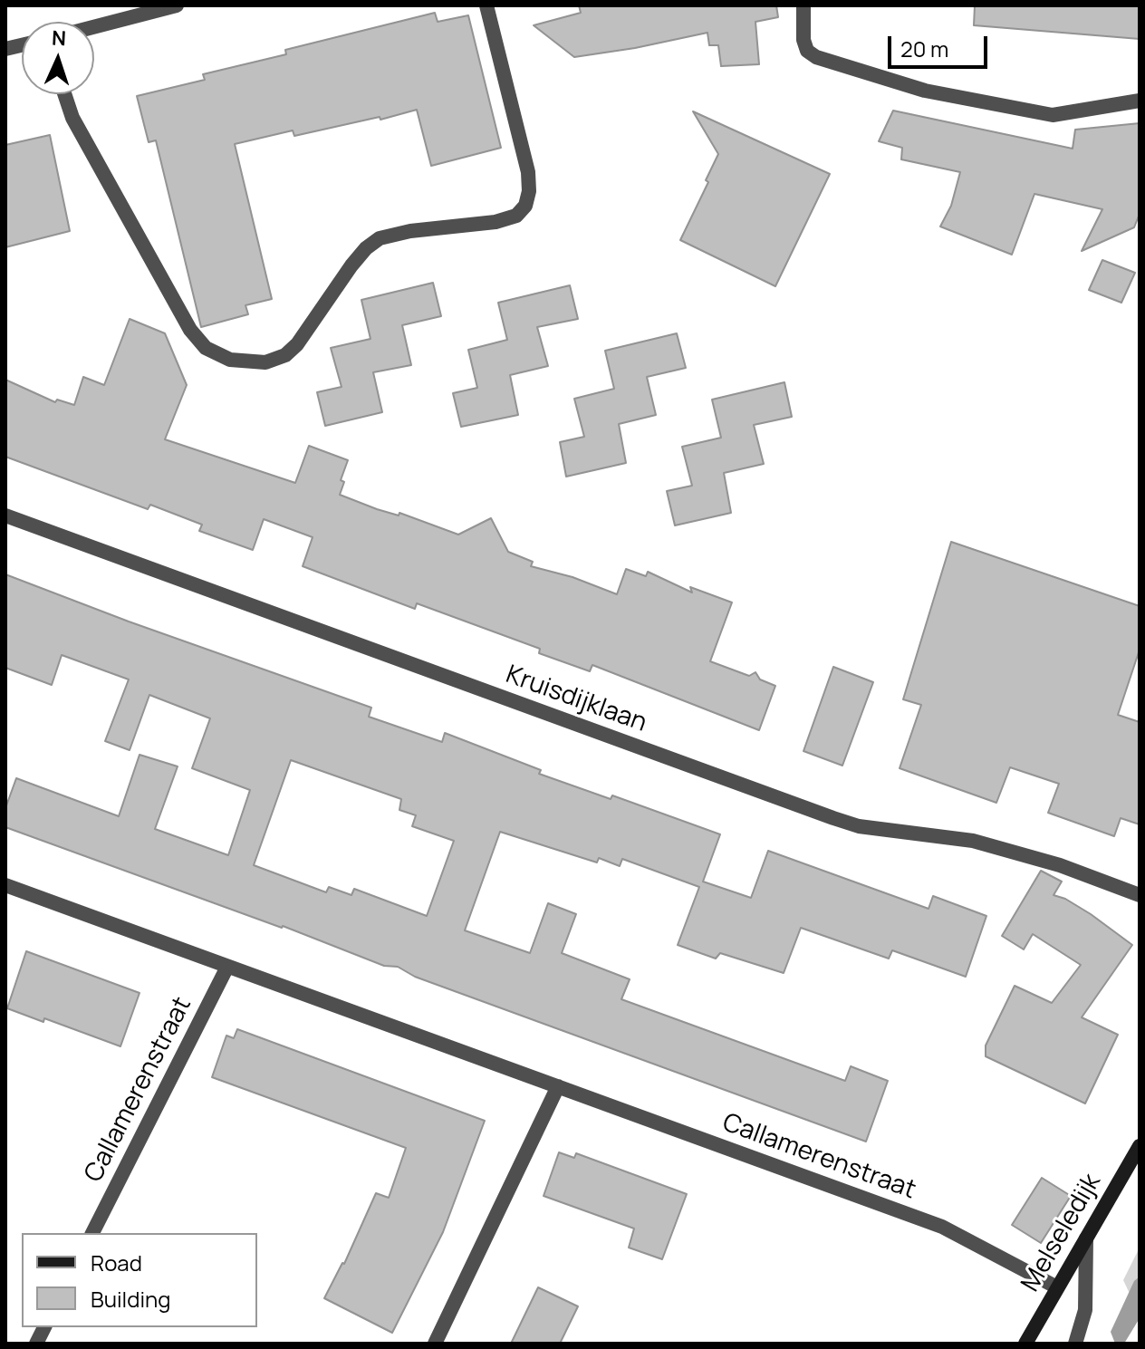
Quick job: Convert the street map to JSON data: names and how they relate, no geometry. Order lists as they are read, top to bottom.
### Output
{
  "streets": {
    "main road": ["Melseledijk"],
    "street": ["Kruisdijklaan", "Callamerenstraat"]
  },
  "crossings": [
    ["Callamerenstraat", "Melseledijk"]
  ],
  "legend": ["Road", "Building"],
  "scale_bar": "20 m",
  "north": "top"
}
